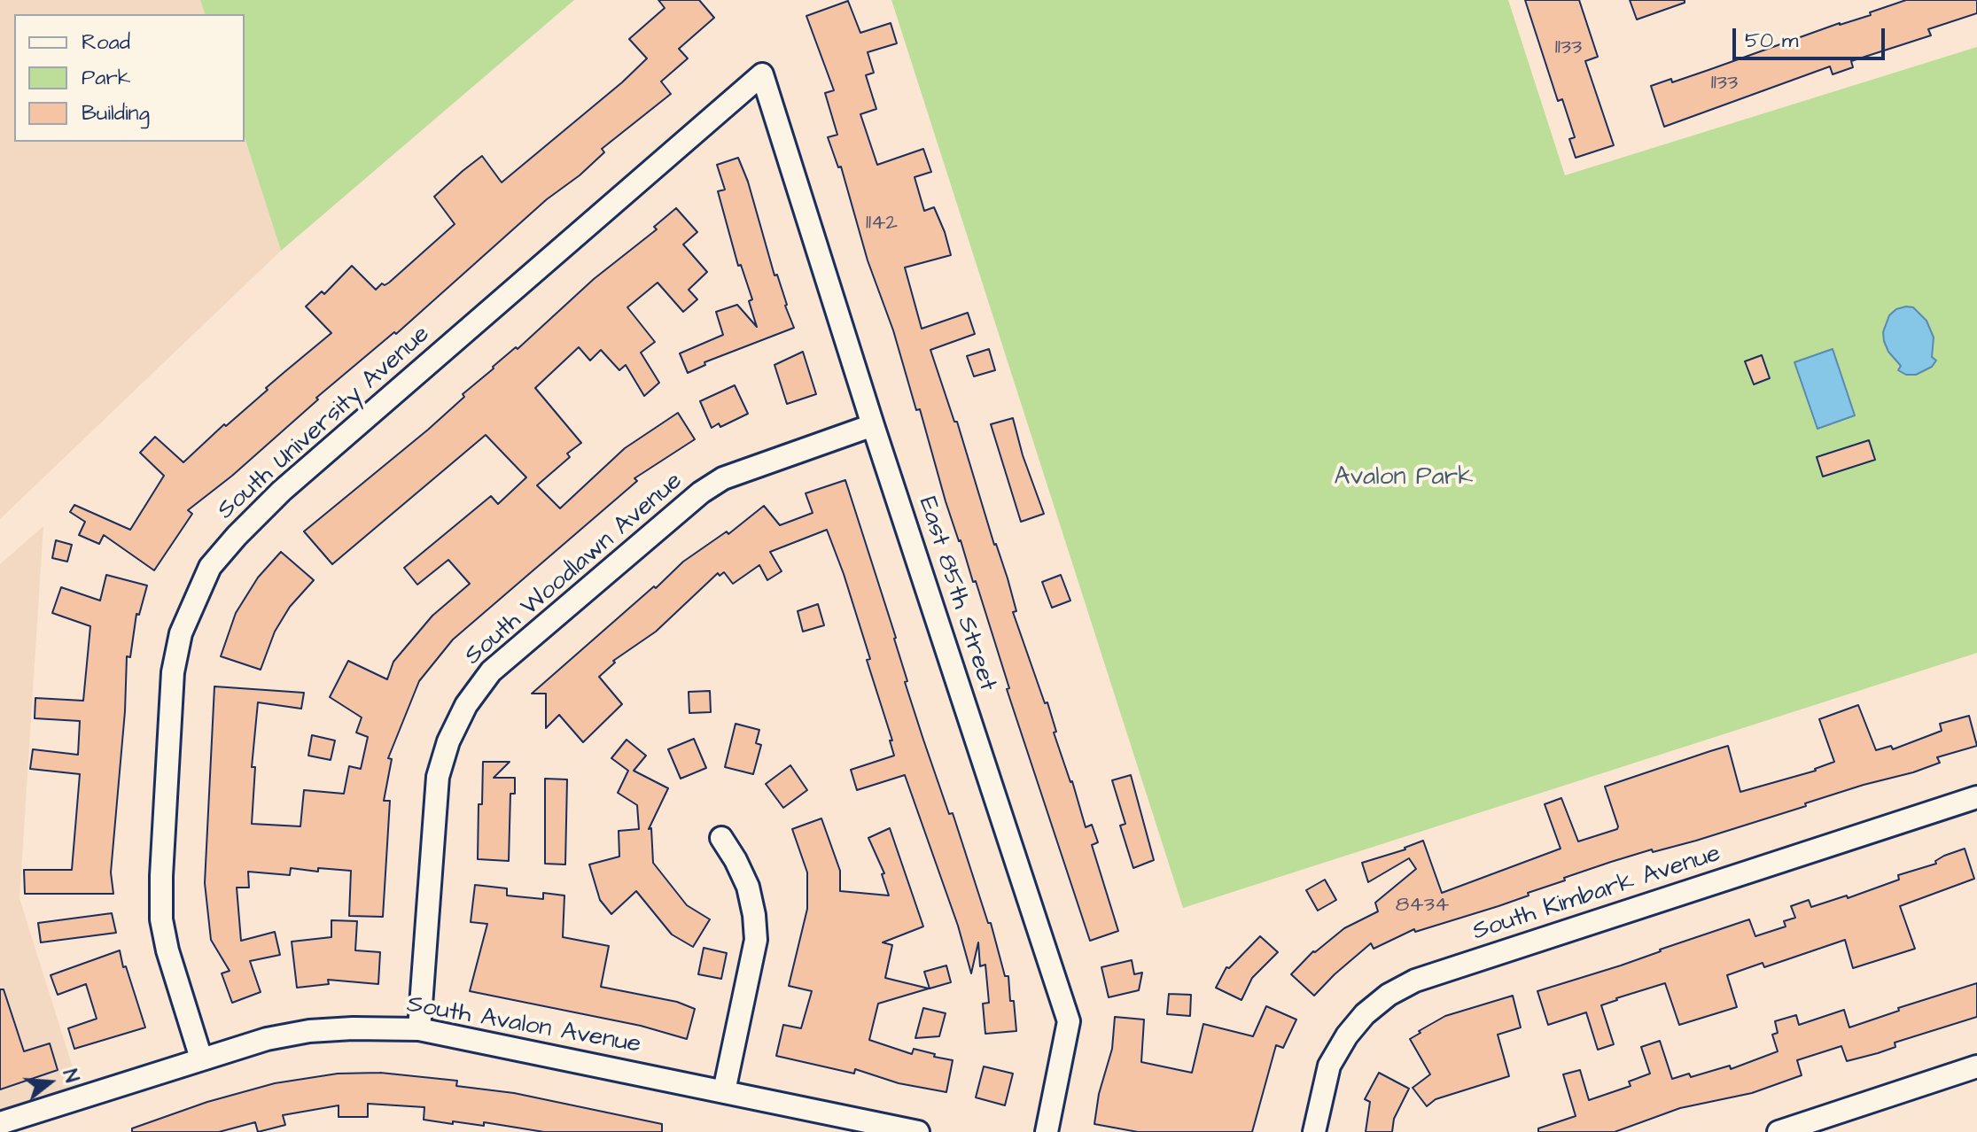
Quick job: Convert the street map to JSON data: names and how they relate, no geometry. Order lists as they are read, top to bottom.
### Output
{
  "streets": {
    "street": [
      "South University Avenue",
      "South Woodlawn Avenue",
      "East 85th Street",
      "South Kimbark Avenue",
      "South Avalon Avenue"
    ]
  },
  "crossings": [
    ["South University Avenue", "East 85th Street"],
    ["South University Avenue", "South Avalon Avenue"],
    ["South Woodlawn Avenue", "East 85th Street"],
    ["South Woodlawn Avenue", "South Avalon Avenue"]
  ],
  "parks": ["Avalon Park"],
  "house_numbers": [
    "1133",
    "1133",
    "1142",
    "8434"
  ],
  "legend": ["Road", "Park", "Building"],
  "scale_bar": "50 m",
  "north": "right"
}
